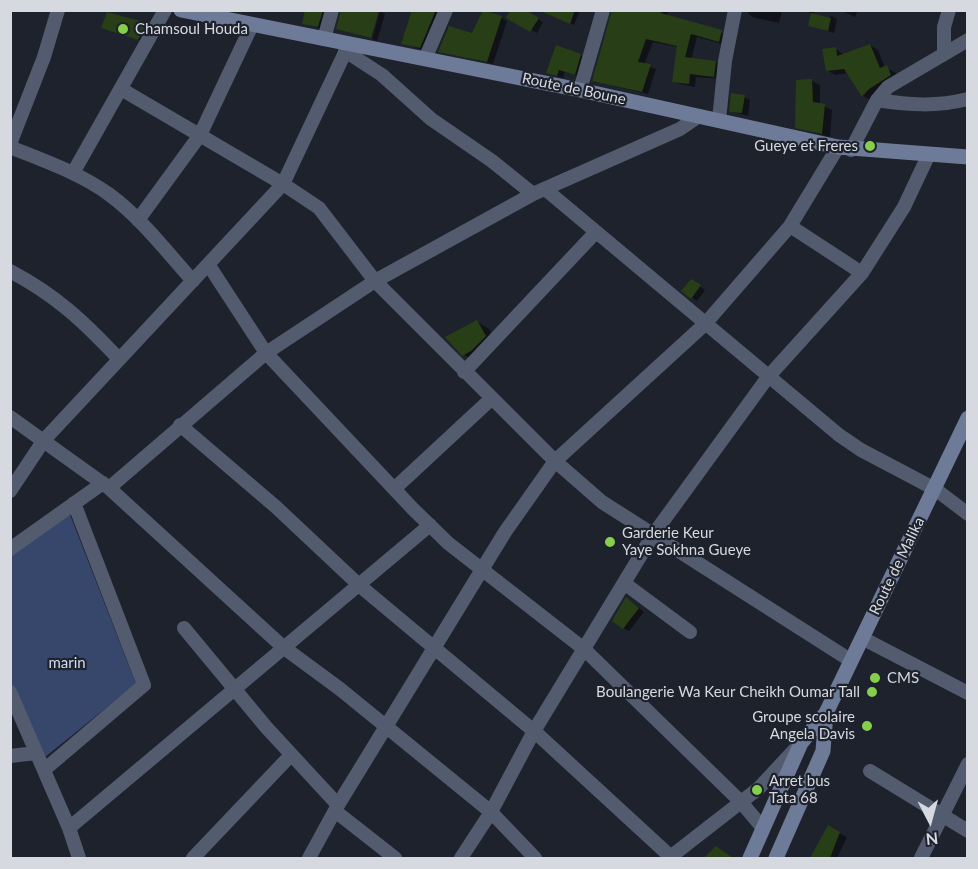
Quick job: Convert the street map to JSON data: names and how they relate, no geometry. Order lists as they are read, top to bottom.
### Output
{
  "streets": {
    "street": ["Route de Boune", "Route de Malika"]
  },
  "parks": ["marin"],
  "places": [
    "Chamsoul Houda",
    "Gueye et Freres",
    "Garderie Keur Yaye Sokhna Gueye",
    "CMS",
    "Boulangerie Wa Keur Cheikh Oumar Tall",
    "Groupe scolaire Angela Davis",
    "Arret bus Tata 68"
  ],
  "north": "bottom"
}
